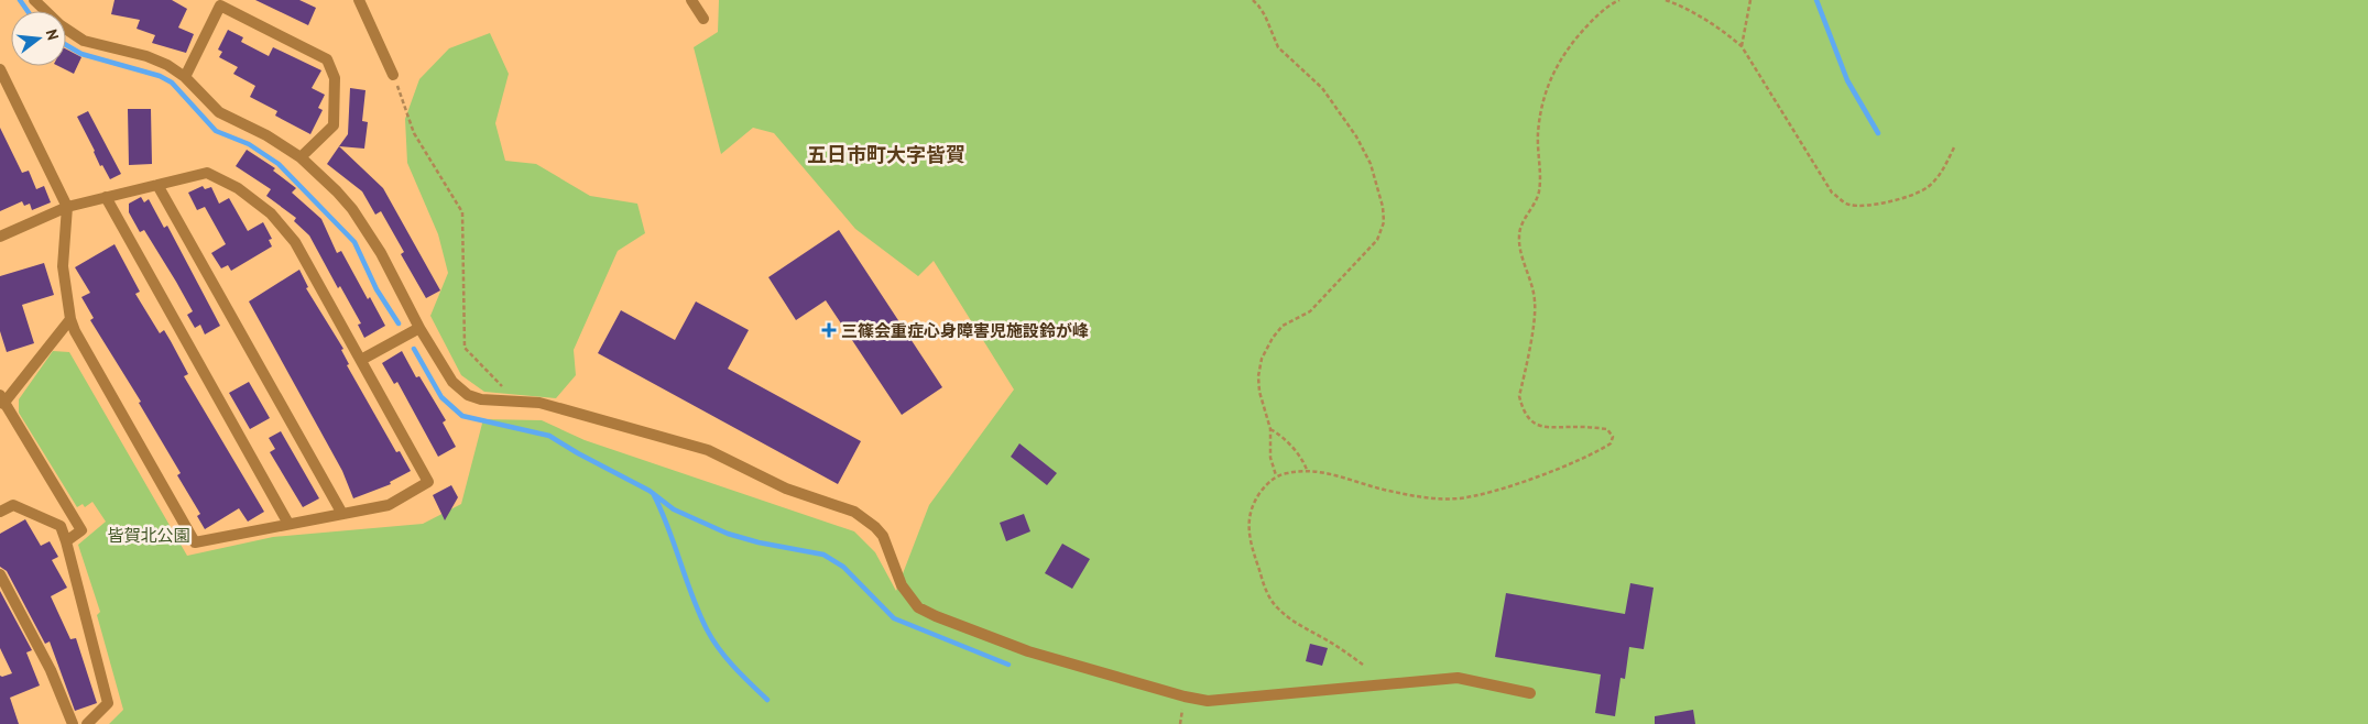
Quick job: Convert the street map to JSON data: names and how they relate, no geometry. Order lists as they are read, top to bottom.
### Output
{
  "districts": ["五日市町大字皆賀"],
  "parks": ["皆賀北公園"],
  "places": {
    "health": ["三篠会重症心身障害児施設鈴が峰"]
  },
  "north": "right"
}
